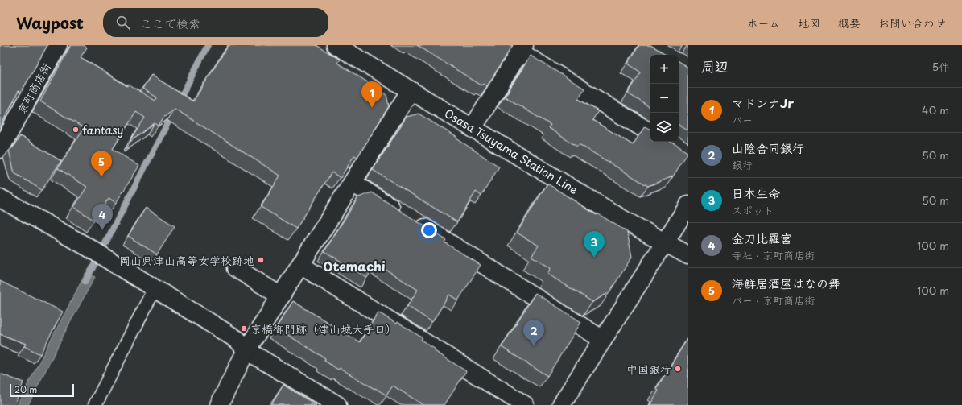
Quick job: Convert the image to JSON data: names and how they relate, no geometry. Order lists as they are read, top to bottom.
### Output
{
  "streets": {
    "street": ["京町商店街", "Osasa Tsuyama Station Line"]
  },
  "districts": ["Otemachi"],
  "places": [
    "fantasy",
    "岡山県津山高等女学校跡地",
    "京橋御門跡（津山城大手口）",
    "中国銀行"
  ],
  "scale_bar": "20 m",
  "page": {
    "header": "Waypost",
    "search": "ここで検索",
    "nav": [
      "ホーム",
      "地図",
      "概要",
      "お問い合わせ"
    ],
    "heading": ["周辺", "5件"],
    "map_buttons": ["+", "−"],
    "pins": [
      "1",
      "5",
      "4",
      "3",
      "2"
    ],
    "list": [
      {
        "mark": "1",
        "name": "マドンナJr",
        "note": "バー",
        "value": "40 m"
      },
      {
        "mark": "2",
        "name": "山陰合同銀行",
        "note": "銀行",
        "value": "50 m"
      },
      {
        "mark": "3",
        "name": "日本生命",
        "note": "スポット",
        "value": "50 m"
      },
      {
        "mark": "4",
        "name": "金刀比羅宮",
        "note": "寺社 · 京町商店街",
        "value": "100 m"
      },
      {
        "mark": "5",
        "name": "海鮮居酒屋はなの舞",
        "note": "バー · 京町商店街",
        "value": "100 m"
      }
    ],
    "scale": "20 m"
  }
}
